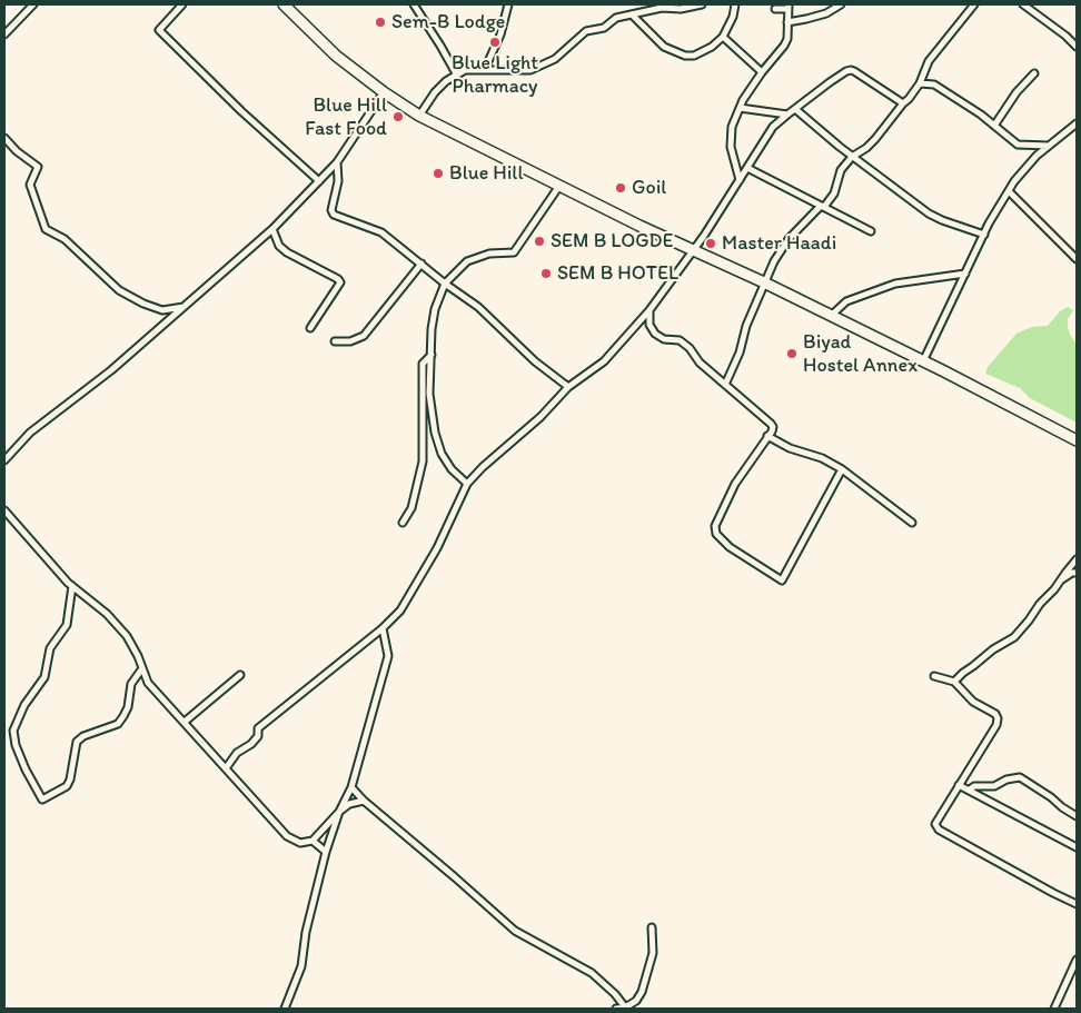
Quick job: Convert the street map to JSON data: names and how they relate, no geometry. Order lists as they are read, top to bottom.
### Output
{
  "places": [
    "Sem-B Lodge",
    "Blue Light Pharmacy",
    "Blue Hill Fast Food",
    "Blue Hill",
    "Goil",
    "SEM B LOGDE",
    "Master Haadi",
    "SEM B HOTEL",
    "Biyad Hostel Annex"
  ]
}
